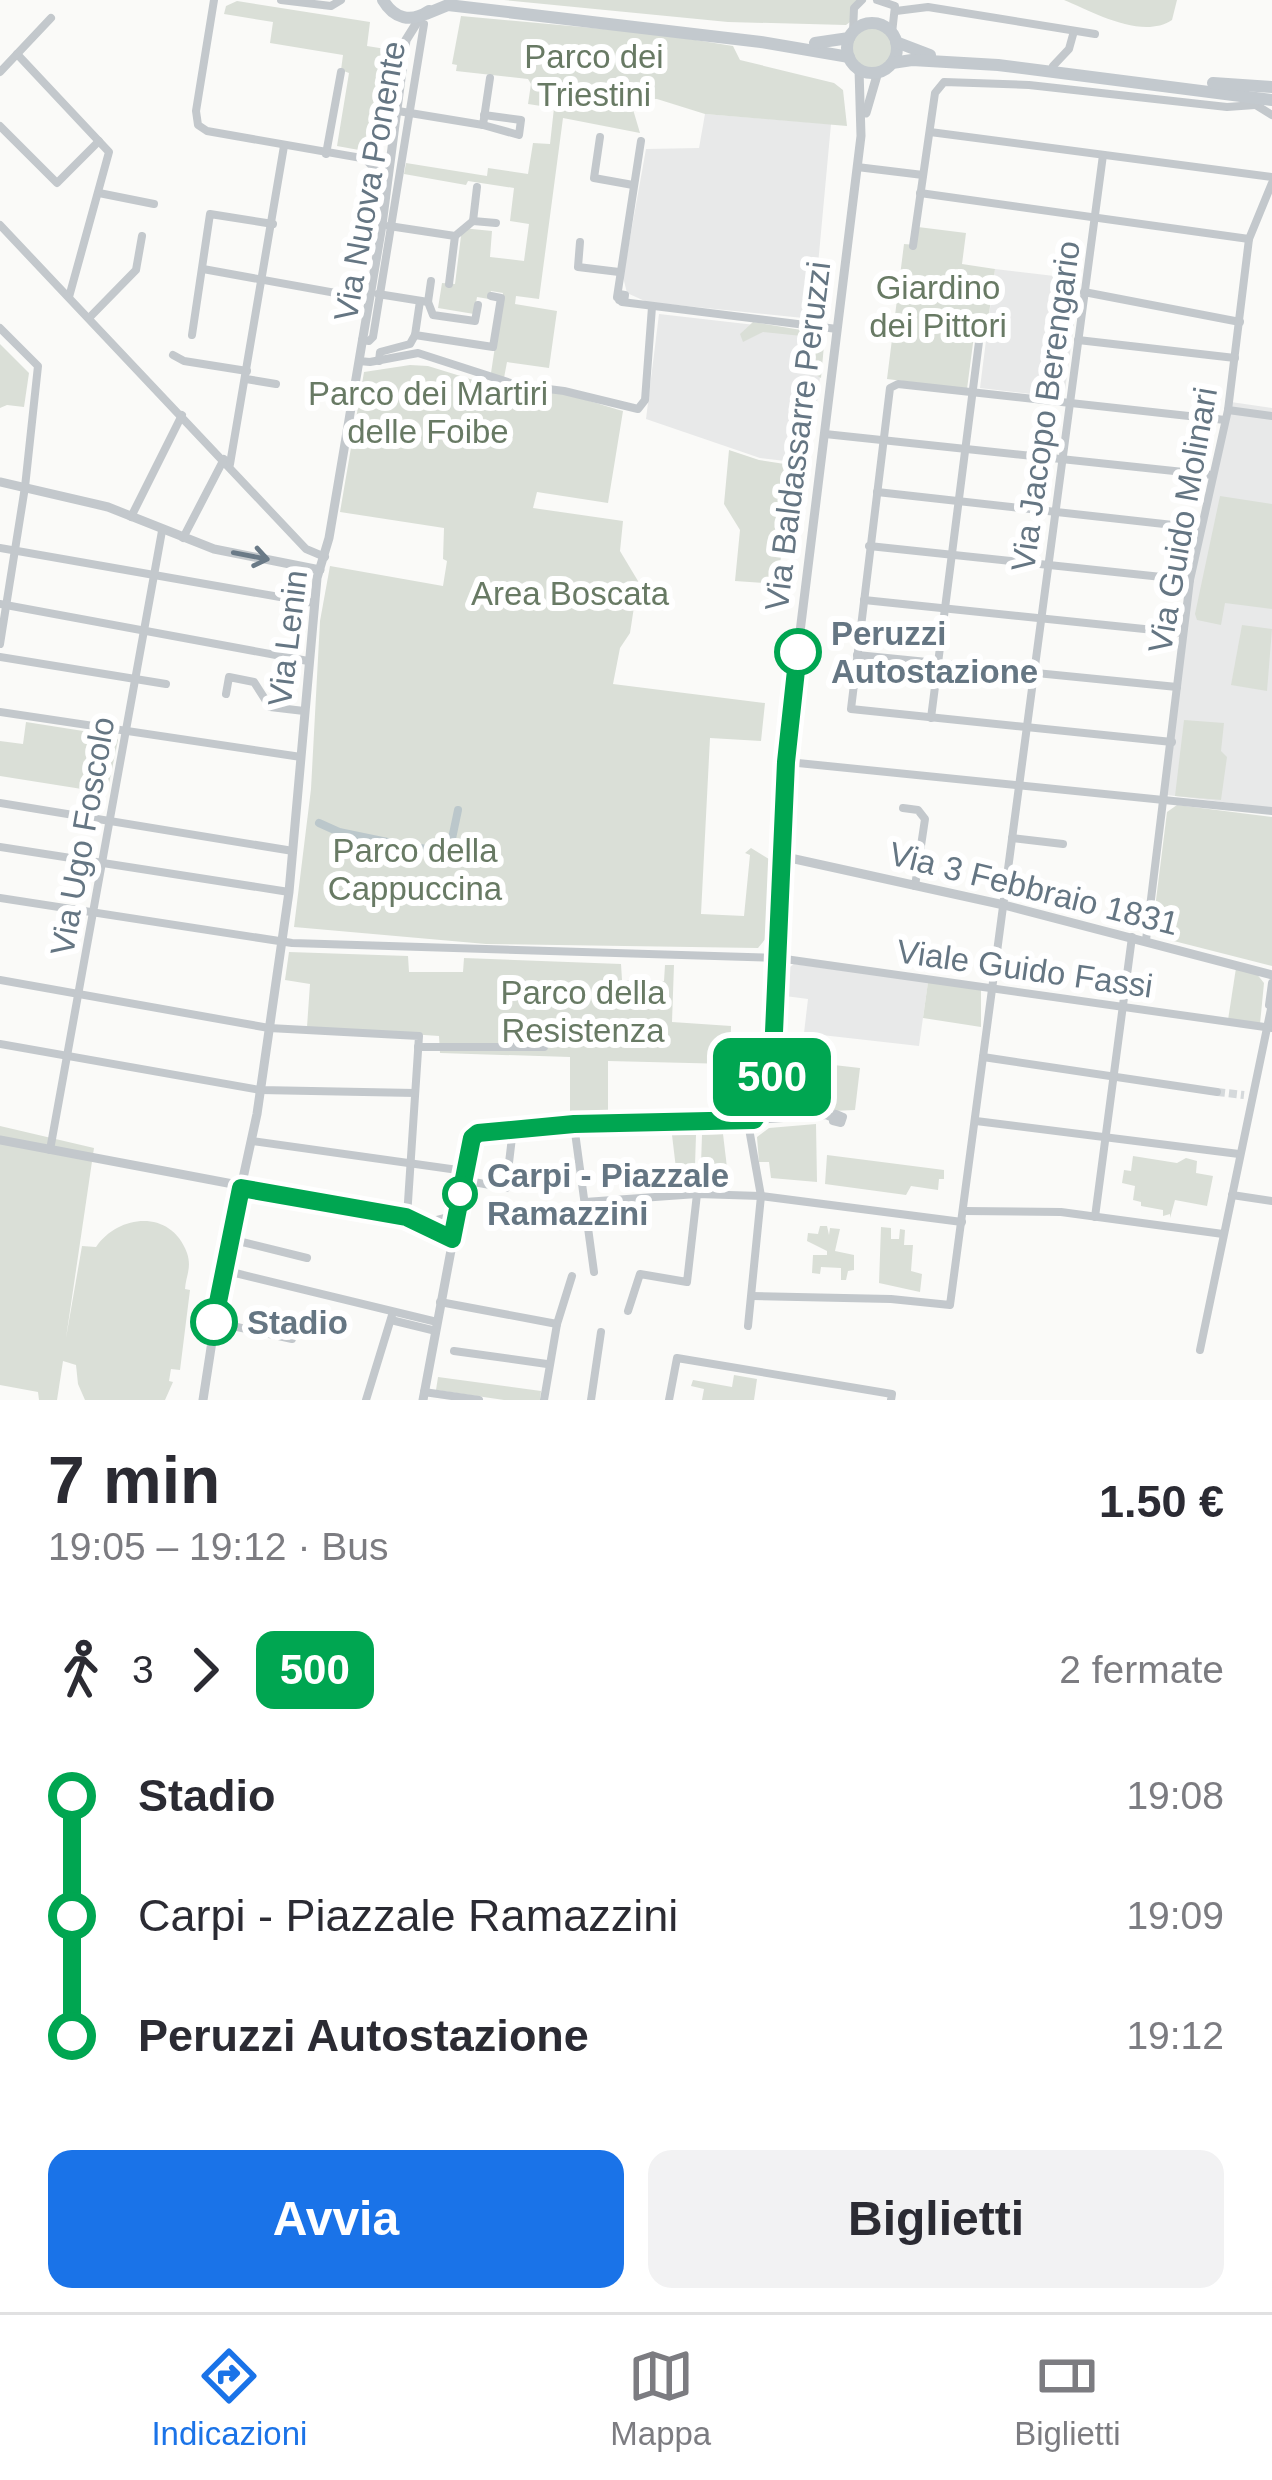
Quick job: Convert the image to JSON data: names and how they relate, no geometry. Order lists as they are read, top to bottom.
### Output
{
  "streets": {
    "street": [
      "Via Nuova Ponente",
      "Via Jacopo Berengario",
      "Via Baldassarre Peruzzi",
      "Via Guido Molinari",
      "Via Lenin",
      "Via Ugo Foscolo",
      "Via 3 Febbraio 1831",
      "Viale Guido Fassi"
    ]
  },
  "crossings": [
    ["Via Nuova Ponente", "Via Lenin"],
    ["Via Jacopo Berengario", "Via 3 Febbraio 1831"],
    ["Via Jacopo Berengario", "Viale Guido Fassi"],
    ["Via Baldassarre Peruzzi", "Via 3 Febbraio 1831"],
    ["Via Baldassarre Peruzzi", "Viale Guido Fassi"],
    ["Via Guido Molinari", "Via 3 Febbraio 1831"],
    ["Via Lenin", "Viale Guido Fassi"],
    ["Via Ugo Foscolo", "Viale Guido Fassi"]
  ],
  "parks": [
    "Parco dei Triestini",
    "Giardino dei Pittori",
    "Parco dei Martiri delle Foibe",
    "Area Boscata",
    "Parco della Cappuccina",
    "Parco della Resistenza"
  ],
  "places": ["Peruzzi Autostazione", "Carpi - Piazzale Ramazzini", "Stadio"],
  "lines": ["bus line 500"],
  "page": {
    "on_map": "500",
    "heading": ["7 min", "19:05 – 19:12 · Bus", "1.50 €"],
    "legs": ["3", "500", "2 fermate"],
    "list": [
      {
        "name": "Stadio",
        "value": "19:08"
      },
      {
        "name": "Carpi - Piazzale Ramazzini",
        "value": "19:09"
      },
      {
        "name": "Peruzzi Autostazione",
        "value": "19:12"
      }
    ],
    "buttons": ["Avvia", "Biglietti"],
    "tabs": ["Indicazioni", "Mappa", "Biglietti"]
  }
}
